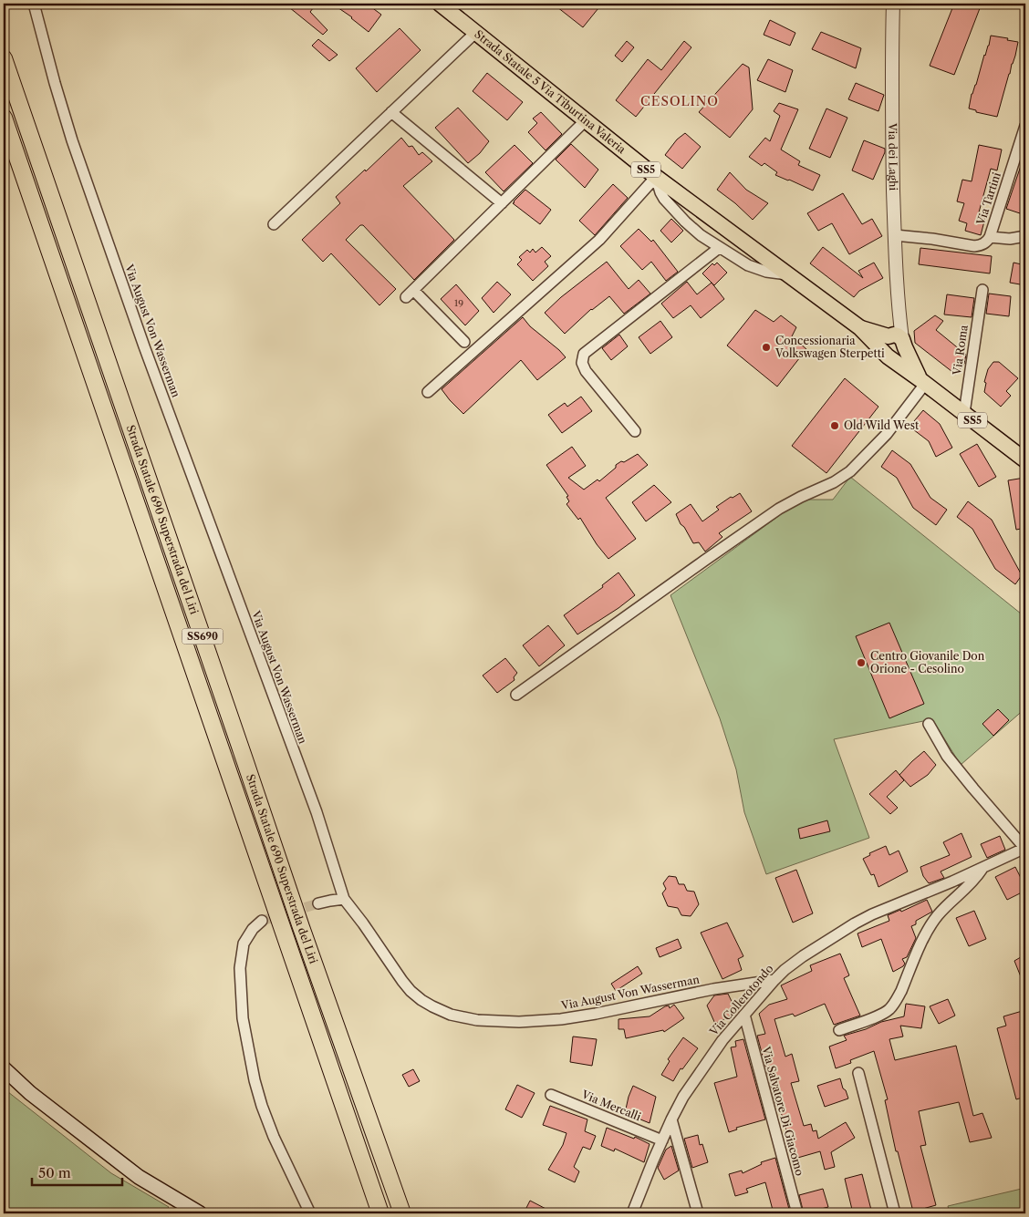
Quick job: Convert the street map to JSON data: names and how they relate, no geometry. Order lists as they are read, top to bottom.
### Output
{
  "streets": {
    "highway": ["Strada Statale 690 Superstrada del Liri", "SS690"],
    "main road": ["Strada Statale 5 Via Tiburtina Valeria", "SS5"],
    "street": [
      "Via dei Laghi",
      "Via Tartini",
      "Via August Von Wasserman",
      "Via Roma",
      "Via Collerotondo",
      "Via Mercalli",
      "Via Salvatore Di Giacomo"
    ]
  },
  "crossings": [
    ["Strada Statale 5 Via Tiburtina Valeria", "Via dei Laghi"],
    ["Strada Statale 5 Via Tiburtina Valeria", "Via Roma"],
    ["Via dei Laghi", "Via Tartini"],
    ["Via August Von Wasserman", "Via Collerotondo"],
    ["Via Collerotondo", "Via Mercalli"],
    ["Via Collerotondo", "Via Salvatore Di Giacomo"]
  ],
  "districts": ["CESOLINO"],
  "places": ["Concessionaria Volkswagen Sterpetti", "Old Wild West", "Centro Giovanile Don Orione - Cesolino"],
  "house_numbers": ["19"],
  "scale_bar": "50 m"
}
